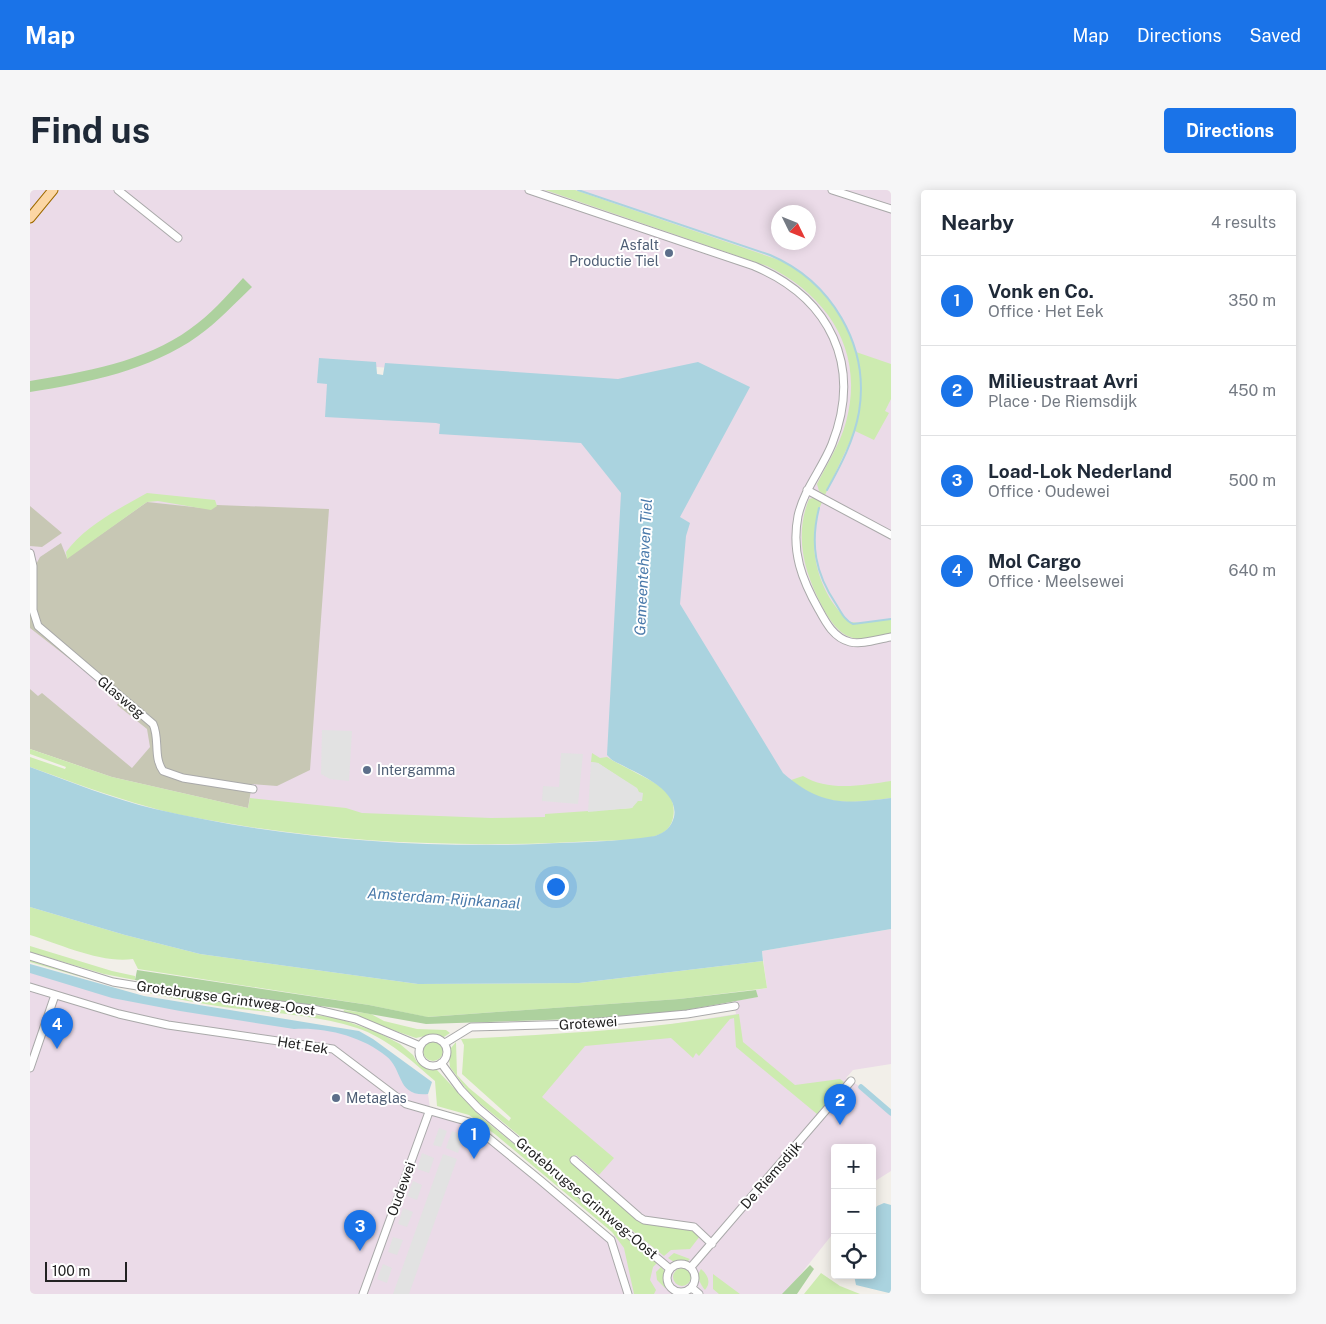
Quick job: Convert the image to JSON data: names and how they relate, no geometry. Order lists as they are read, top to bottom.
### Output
{
  "streets": {
    "street": [
      "Glasweg",
      "Grotebrugse Grintweg-Oost",
      "Grotewei",
      "Het Eek",
      "De Riemsdijk",
      "Oudewei"
    ]
  },
  "crossings": [
    ["Grotebrugse Grintweg-Oost", "Grotewei"],
    ["Grotebrugse Grintweg-Oost", "De Riemsdijk"],
    ["Het Eek", "Oudewei"]
  ],
  "water": ["Gemeentehaven Tiel", "Amsterdam-Rijnkanaal"],
  "places": ["Asfalt Productie Tiel", "Intergamma", "Metaglas"],
  "scale_bar": "100 m",
  "north": "bottom right",
  "page": {
    "header": "Map",
    "nav": ["Map", "Directions", "Saved"],
    "buttons": "Directions",
    "title": "Find us",
    "heading": ["Nearby", "4 results"],
    "list": [
      {
        "mark": "1",
        "name": "Vonk en Co.",
        "note": "Office · Het Eek",
        "value": "350 m"
      },
      {
        "mark": "2",
        "name": "Milieustraat Avri",
        "note": "Place · De Riemsdijk",
        "value": "450 m"
      },
      {
        "mark": "3",
        "name": "Load-Lok Nederland",
        "note": "Office · Oudewei",
        "value": "500 m"
      },
      {
        "mark": "4",
        "name": "Mol Cargo",
        "note": "Office · Meelsewei",
        "value": "640 m"
      }
    ],
    "pins": [
      "4",
      "2",
      "1",
      "3"
    ],
    "map_buttons": ["+", "−"],
    "scale": "100 m"
  }
}
